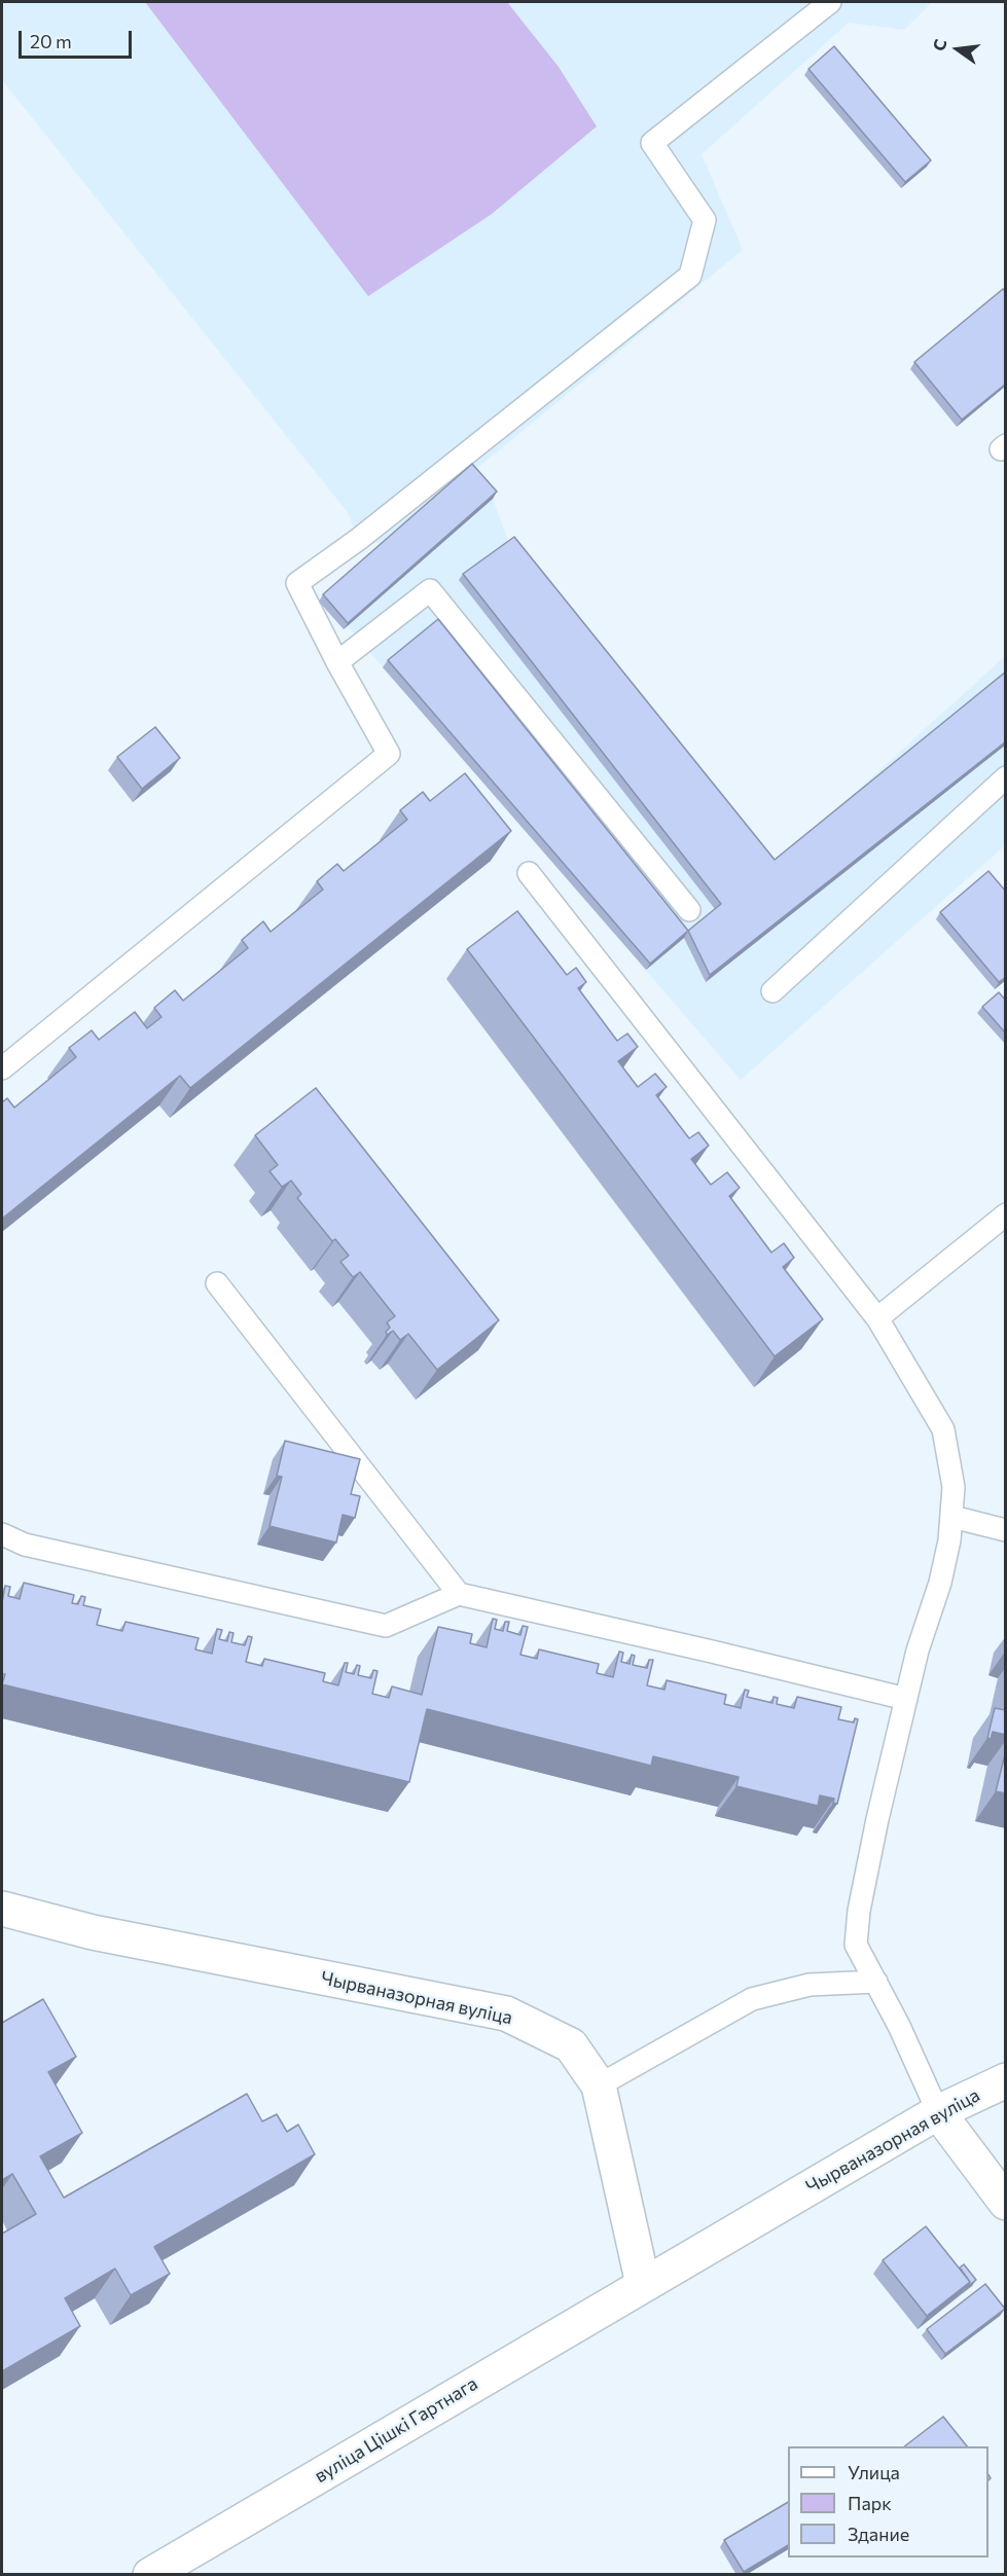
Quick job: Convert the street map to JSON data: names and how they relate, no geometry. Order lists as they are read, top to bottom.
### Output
{
  "streets": {
    "street": ["Чырваназорная вуліца", "вуліца Цішкі Гартнага"]
  },
  "crossings": [
    ["Чырваназорная вуліца", "вуліца Цішкі Гартнага"]
  ],
  "legend": ["Улица", "Парк", "Здание"],
  "scale_bar": "20 m",
  "north": "left"
}
